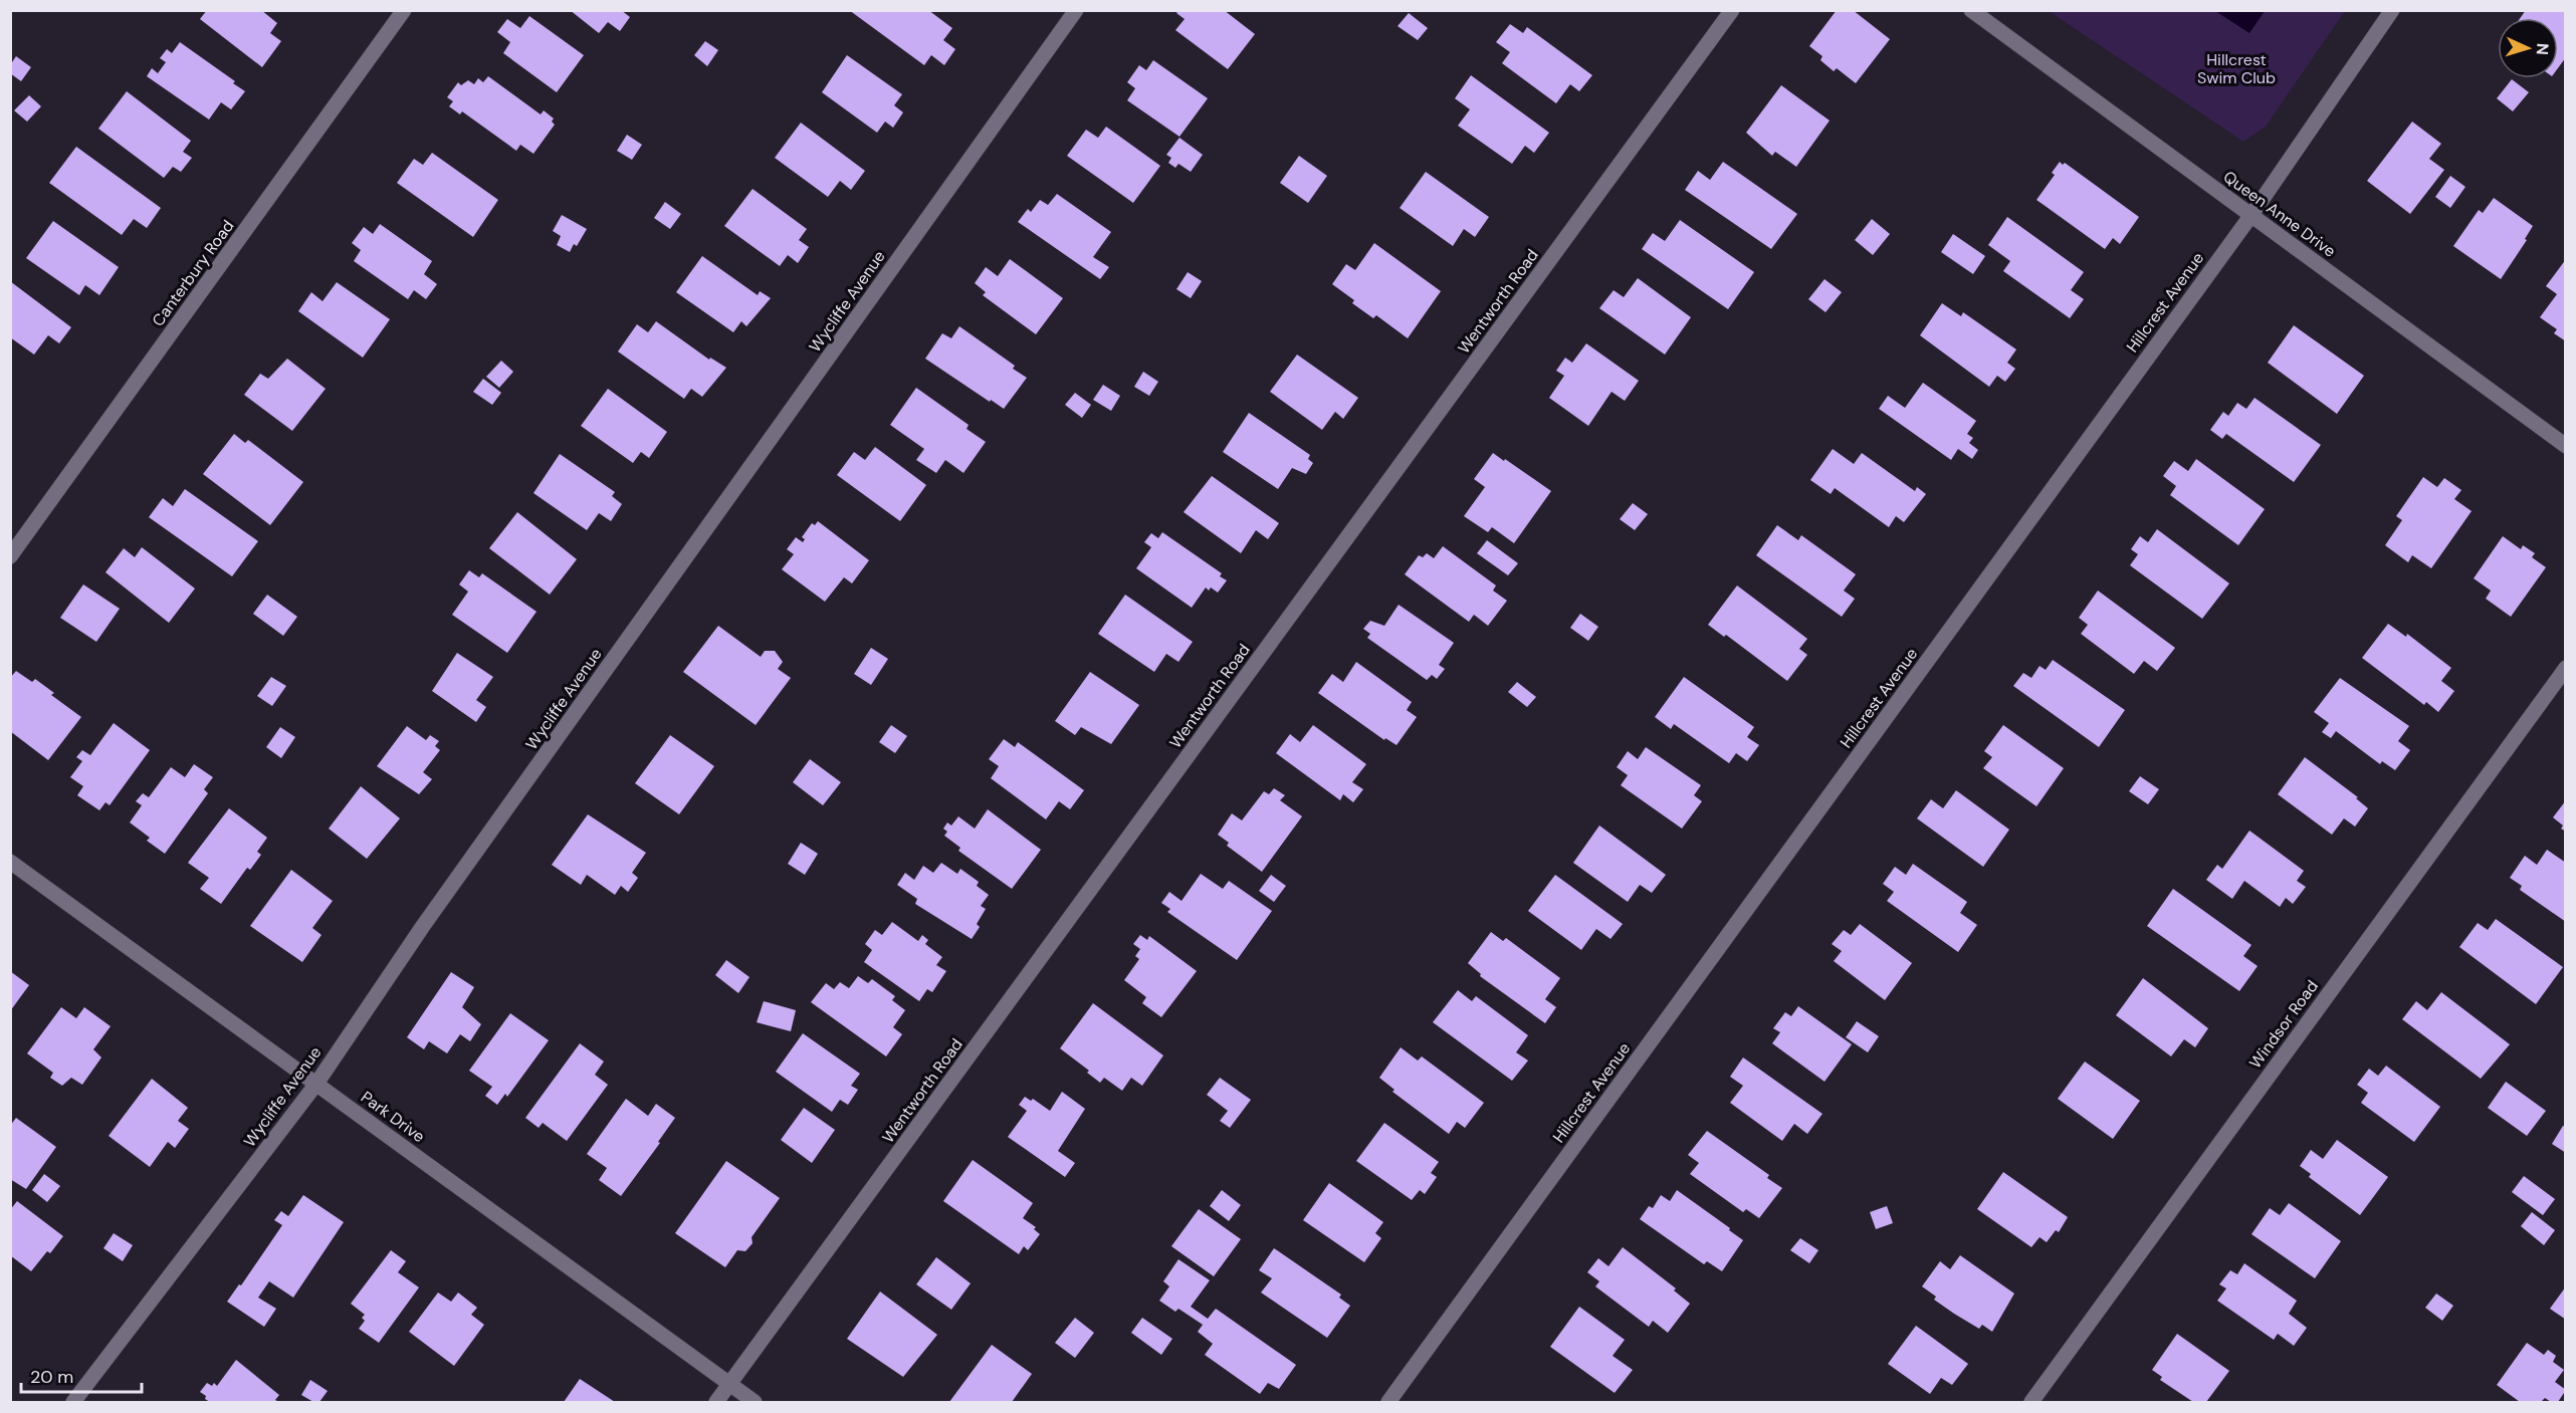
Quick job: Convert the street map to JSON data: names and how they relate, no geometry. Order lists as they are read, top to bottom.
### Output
{
  "streets": {
    "street": [
      "Queen Anne Drive",
      "Canterbury Road",
      "Wycliffe Avenue",
      "Wentworth Road",
      "Hillcrest Avenue",
      "Windsor Road",
      "Park Drive"
    ]
  },
  "crossings": [
    ["Queen Anne Drive", "Hillcrest Avenue"],
    ["Wycliffe Avenue", "Park Drive"],
    ["Wentworth Road", "Park Drive"]
  ],
  "parks": ["Hillcrest Swim Club"],
  "scale_bar": "20 m",
  "north": "right"
}
